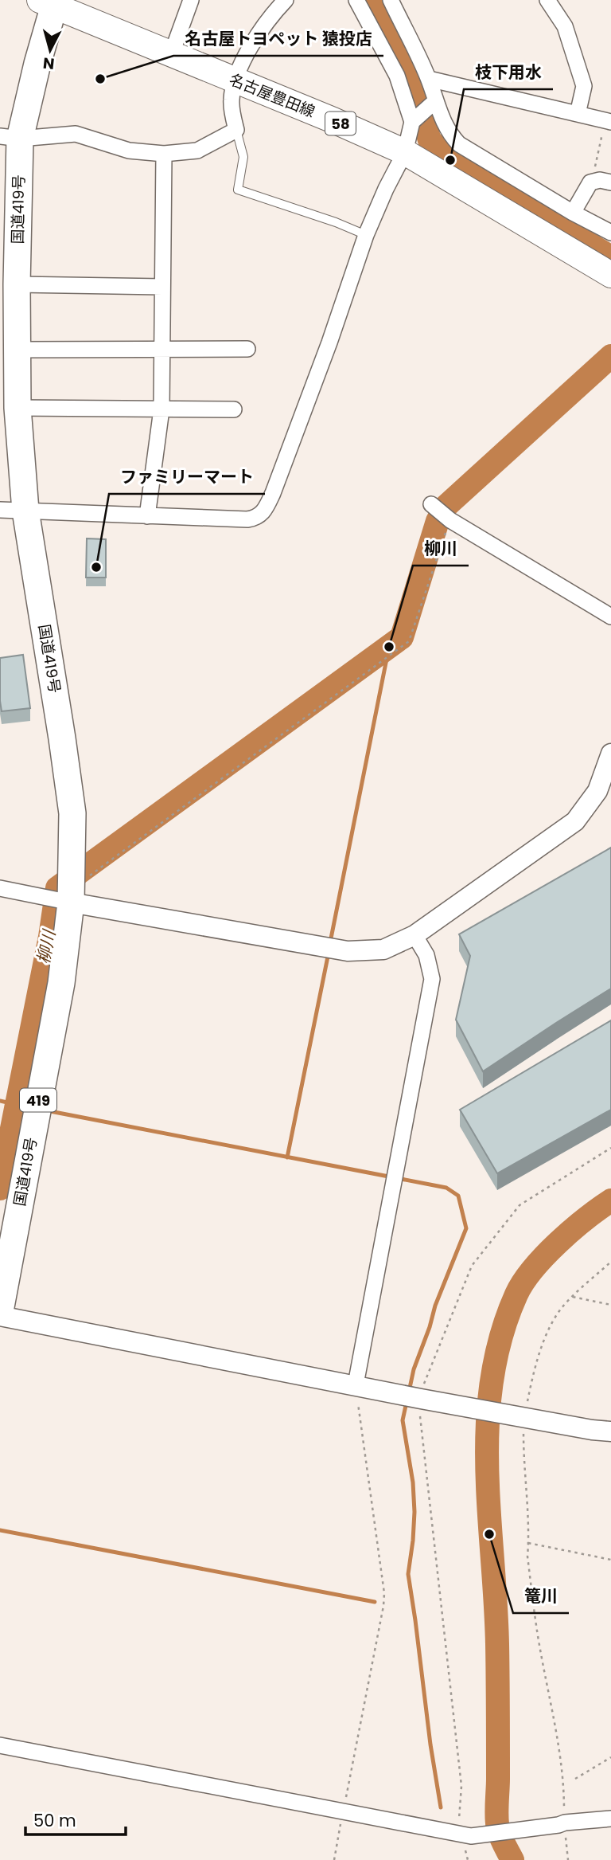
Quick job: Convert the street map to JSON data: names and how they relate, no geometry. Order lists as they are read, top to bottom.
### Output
{
  "streets": {
    "highway": ["国道419号", "419"],
    "main road": ["名古屋豊田線", "58"]
  },
  "crossings": [
    ["名古屋豊田線", "国道419号"]
  ],
  "water": ["柳川"],
  "places": [
    "名古屋トヨペット 猿投店",
    "枝下用水",
    "ファミリーマート",
    "柳川",
    "篭川"
  ],
  "scale_bar": "50 m",
  "north": "bottom"
}
